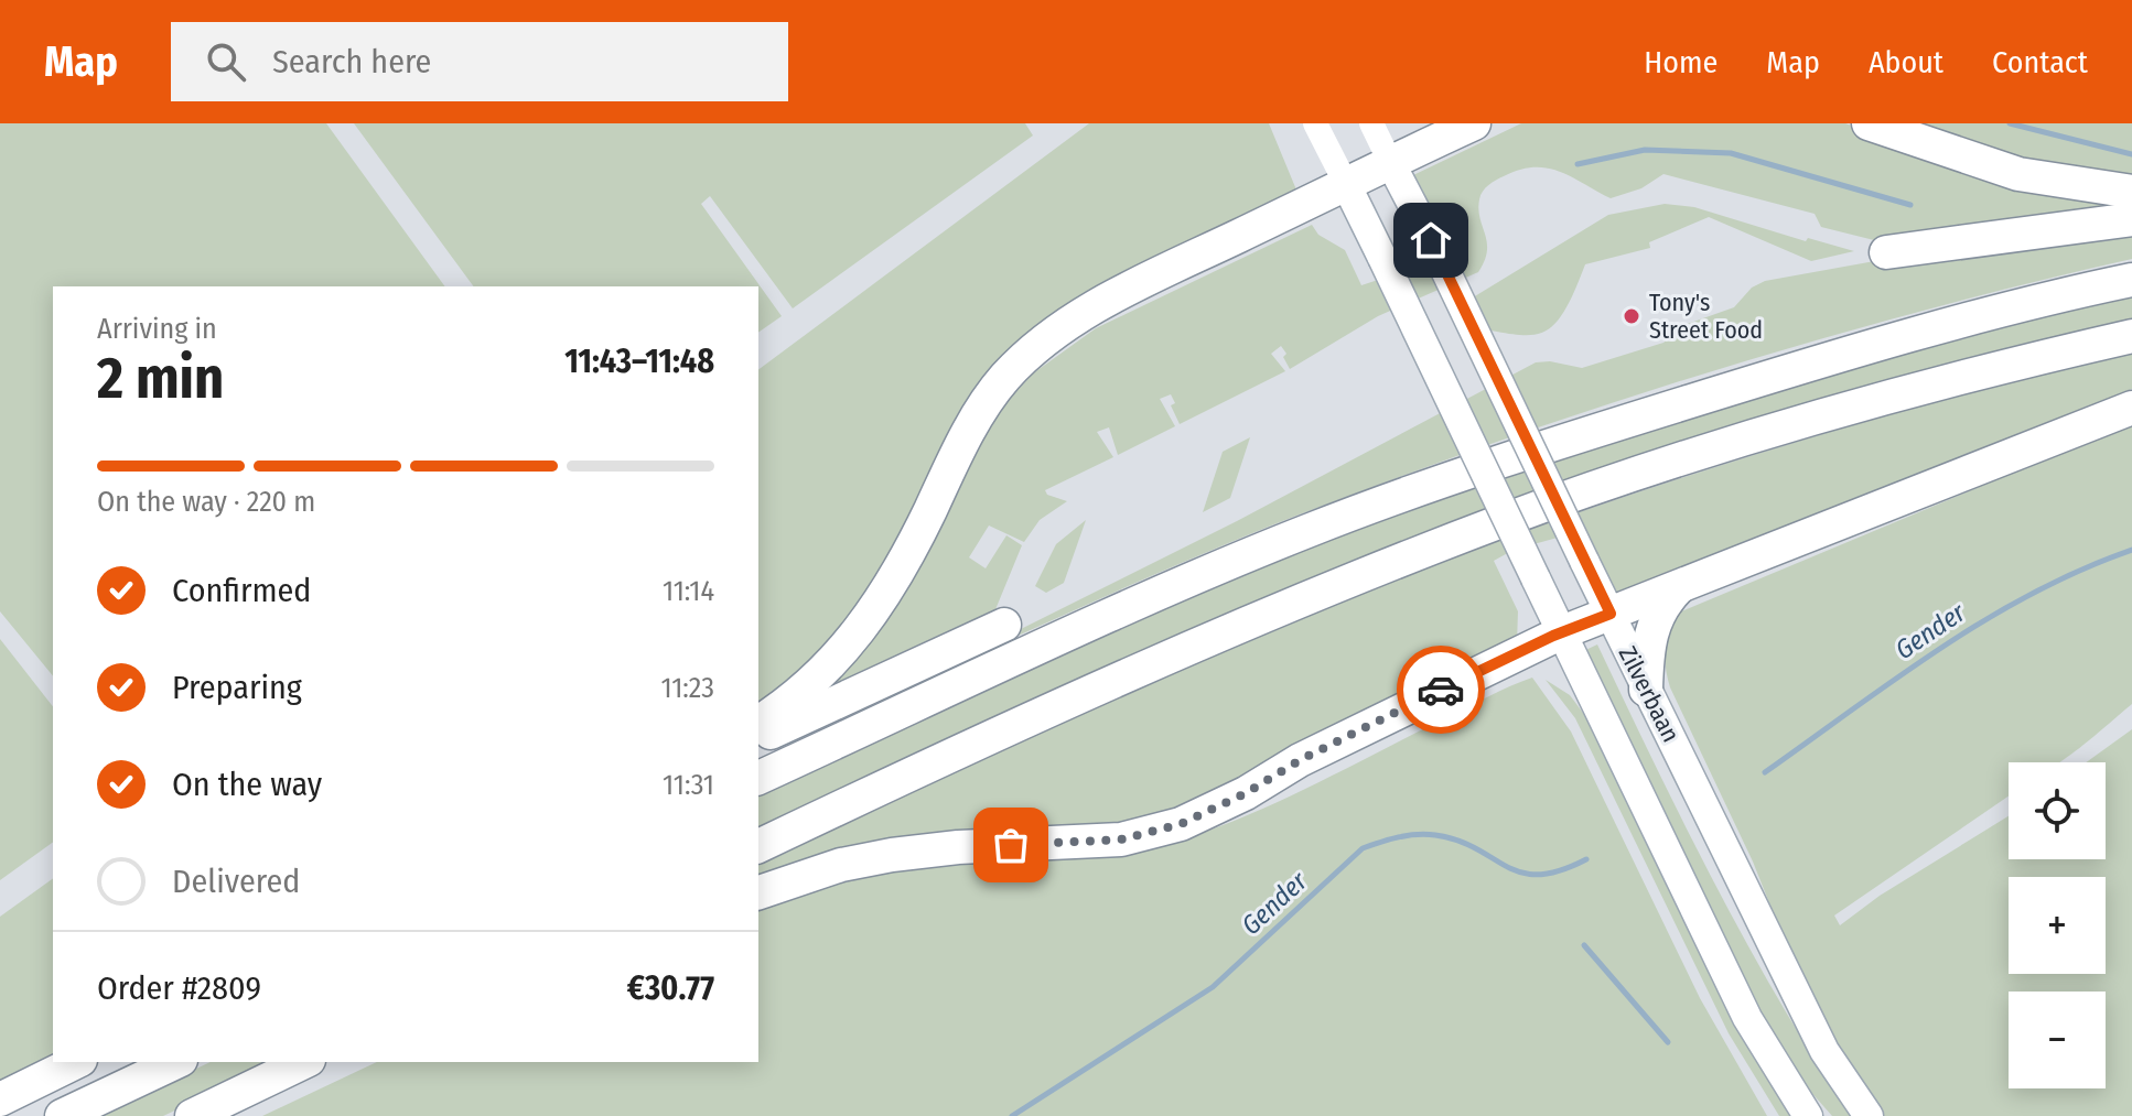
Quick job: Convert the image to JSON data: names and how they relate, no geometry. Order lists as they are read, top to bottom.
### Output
{
  "streets": {
    "main road": ["Zilverbaan"]
  },
  "water": ["Gender"],
  "places": ["Tony's Street Food"],
  "page": {
    "header": "Map",
    "search": "Search here",
    "nav": [
      "Home",
      "Map",
      "About",
      "Contact"
    ],
    "heading": ["2 min", "Arriving in", "11:43–11:48"],
    "panel": ["Order #2809", "€30.77"],
    "bar": "On the way · 220 m",
    "list": [
      ["Confirmed", "11:14"],
      ["Preparing", "11:23"],
      ["On the way", "11:31"],
      "Delivered"
    ],
    "map_buttons": ["+", "−"]
  }
}
